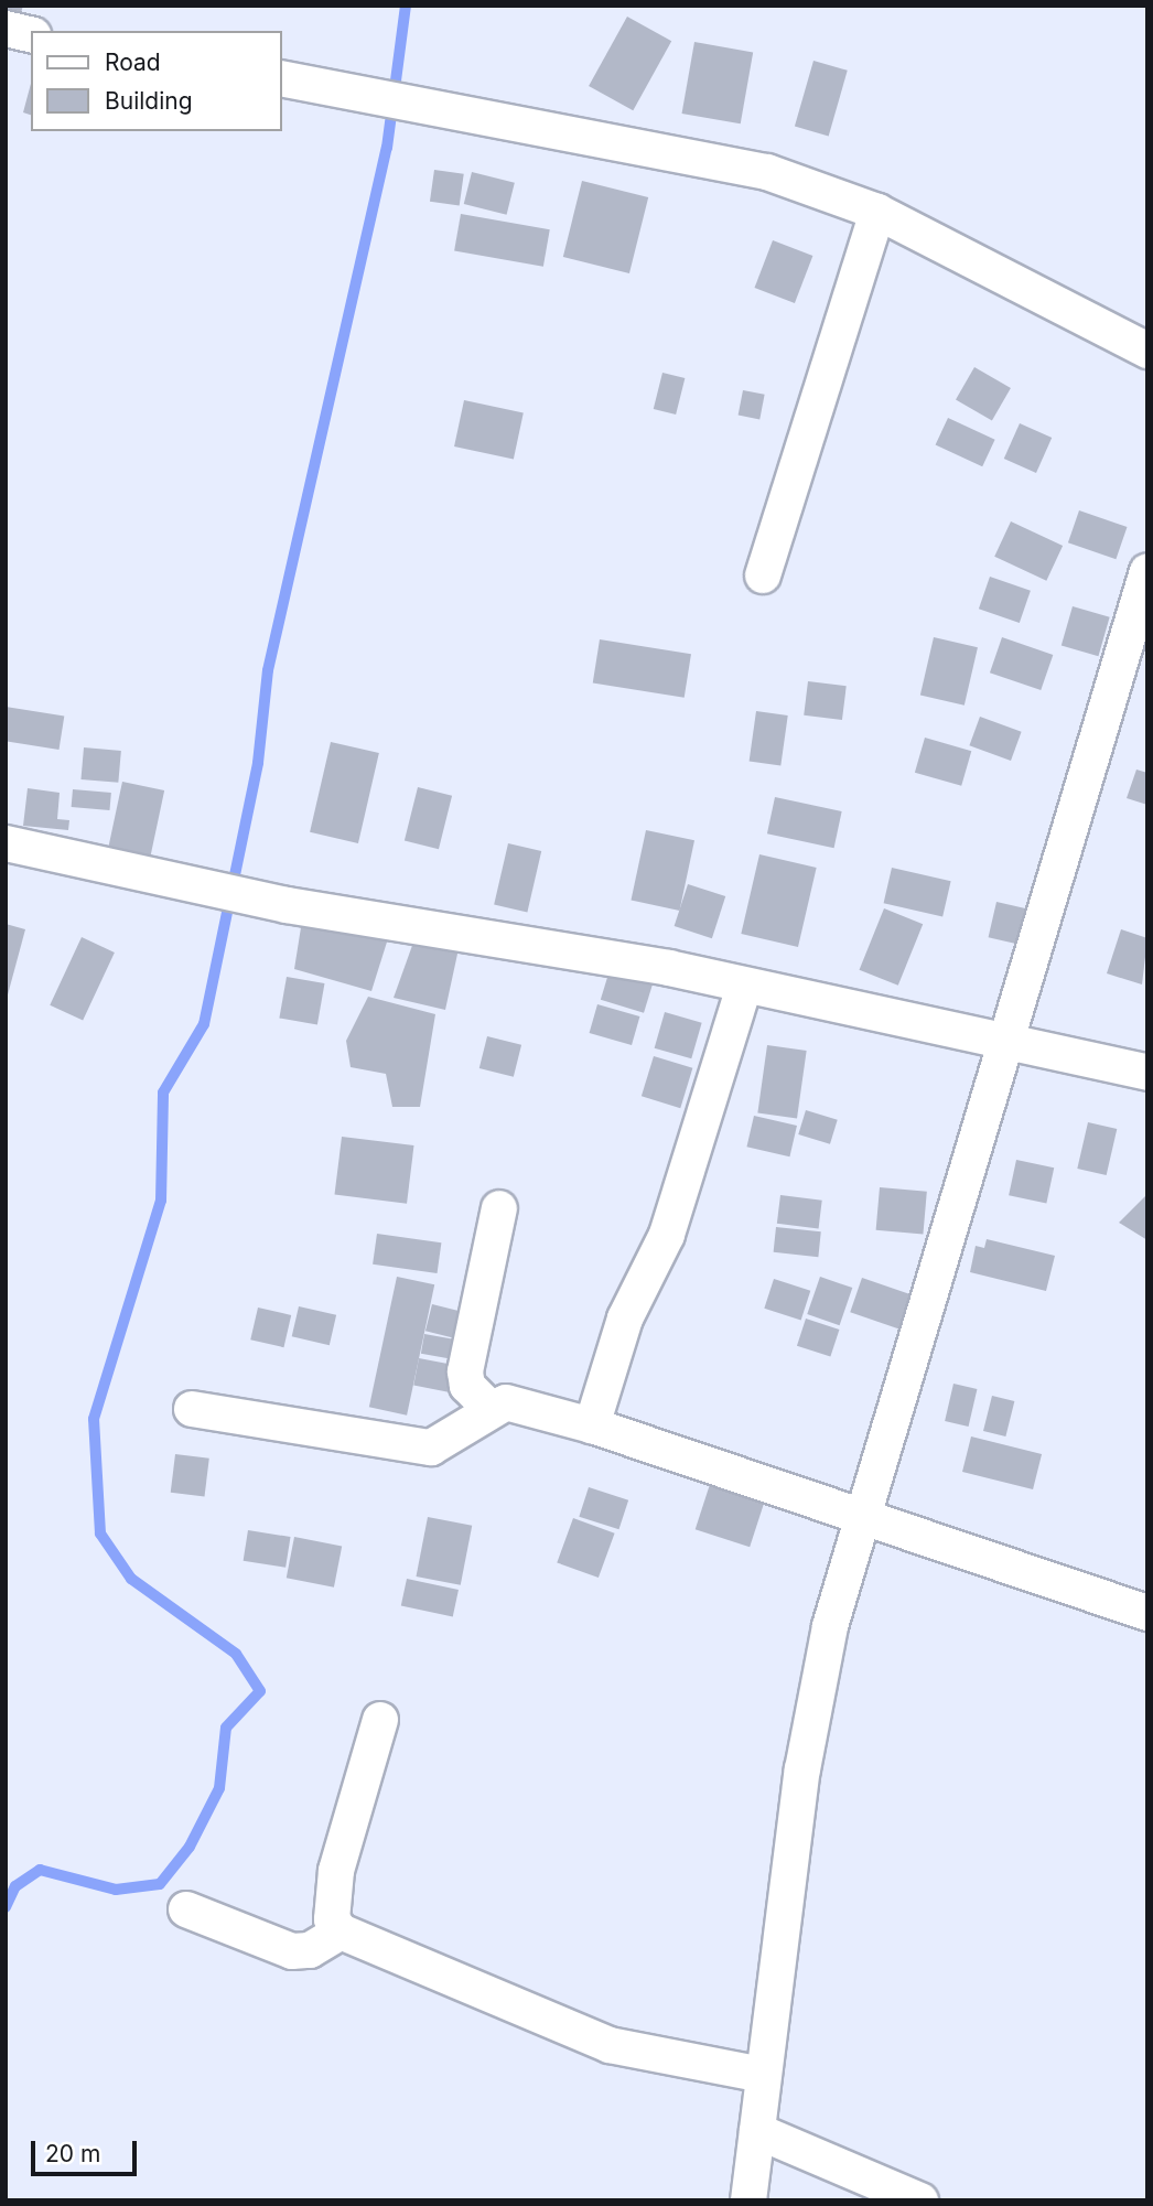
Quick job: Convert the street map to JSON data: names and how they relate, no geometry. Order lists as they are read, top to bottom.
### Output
{
  "legend": ["Road", "Building"],
  "scale_bar": "20 m"
}
